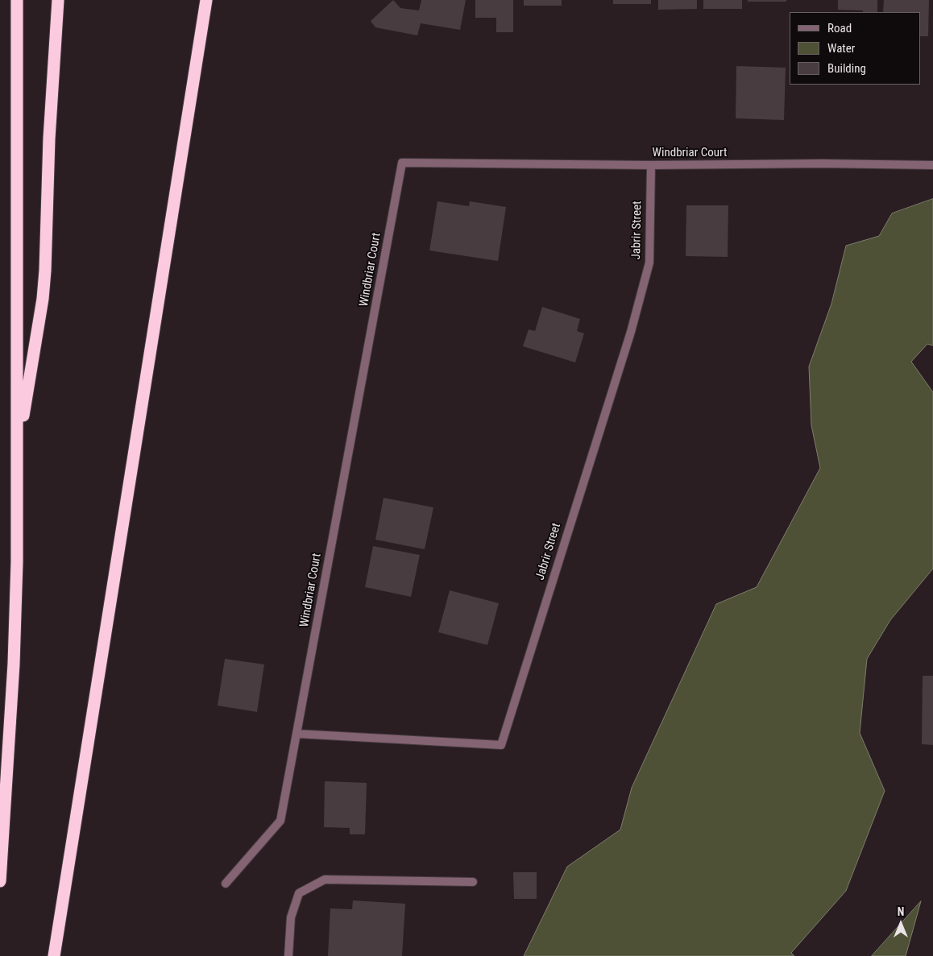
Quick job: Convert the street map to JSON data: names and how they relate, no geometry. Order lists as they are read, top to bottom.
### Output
{
  "streets": {
    "street": ["Windbriar Court", "Jabrir Street"]
  },
  "crossings": [
    ["Windbriar Court", "Jabrir Street"]
  ],
  "legend": ["Road", "Water", "Building"],
  "north": "top"
}
